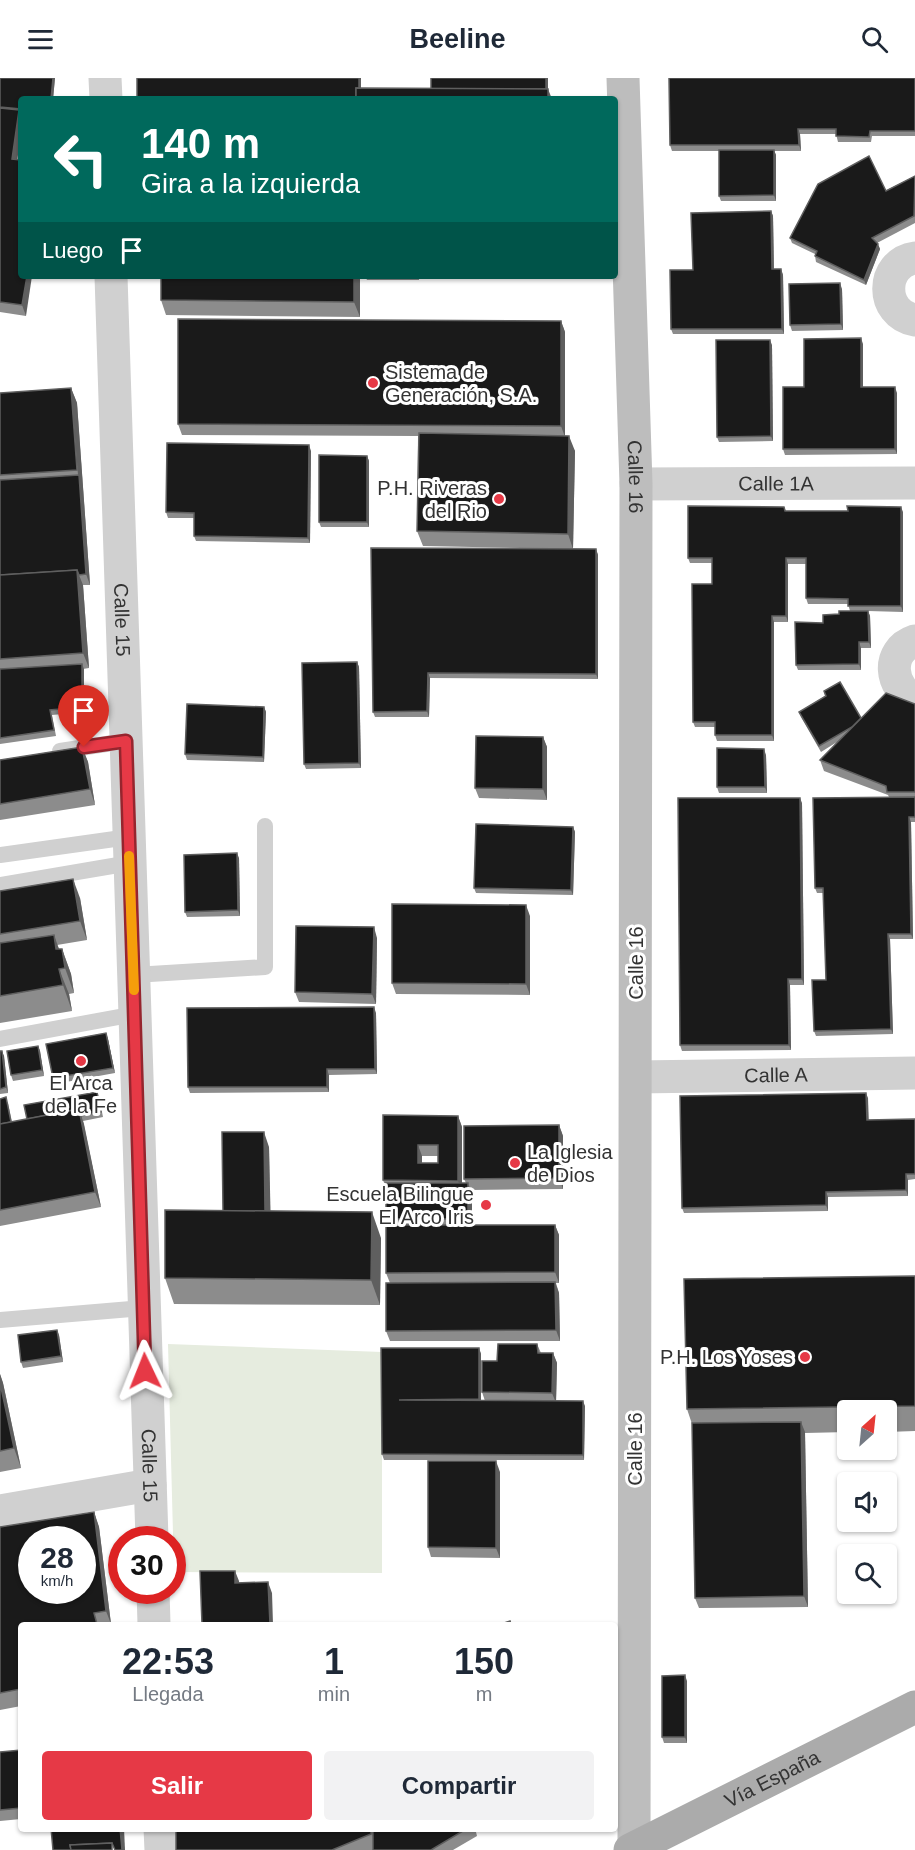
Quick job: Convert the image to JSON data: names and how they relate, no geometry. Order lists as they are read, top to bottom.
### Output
{
  "streets": {
    "main road": ["Calle 16", "Vía España"],
    "street": ["Calle 1A", "Calle 15", "Calle A"]
  },
  "crossings": [
    ["Calle 16", "Calle 1A"],
    ["Calle 16", "Calle A"],
    ["Calle 16", "Vía España"]
  ],
  "places": [
    "Sistema de Generación, S.A.",
    "P.H. Riveras del Rio",
    "El Arca de la Fe",
    "La Iglesia de Dios",
    "Escuela Bilingue El Arco Iris",
    "P.H. Los Yoses"
  ],
  "north": "top right",
  "page": {
    "header": "Beeline",
    "turn": ["140 m", "Gira a la izquierda"],
    "then": "Luego",
    "speed": "28 km/h",
    "limit": "30",
    "eta": [
      "22:53",
      "Llegada",
      "1",
      "min",
      "150",
      "m"
    ],
    "buttons": ["Salir", "Compartir"]
  }
}
